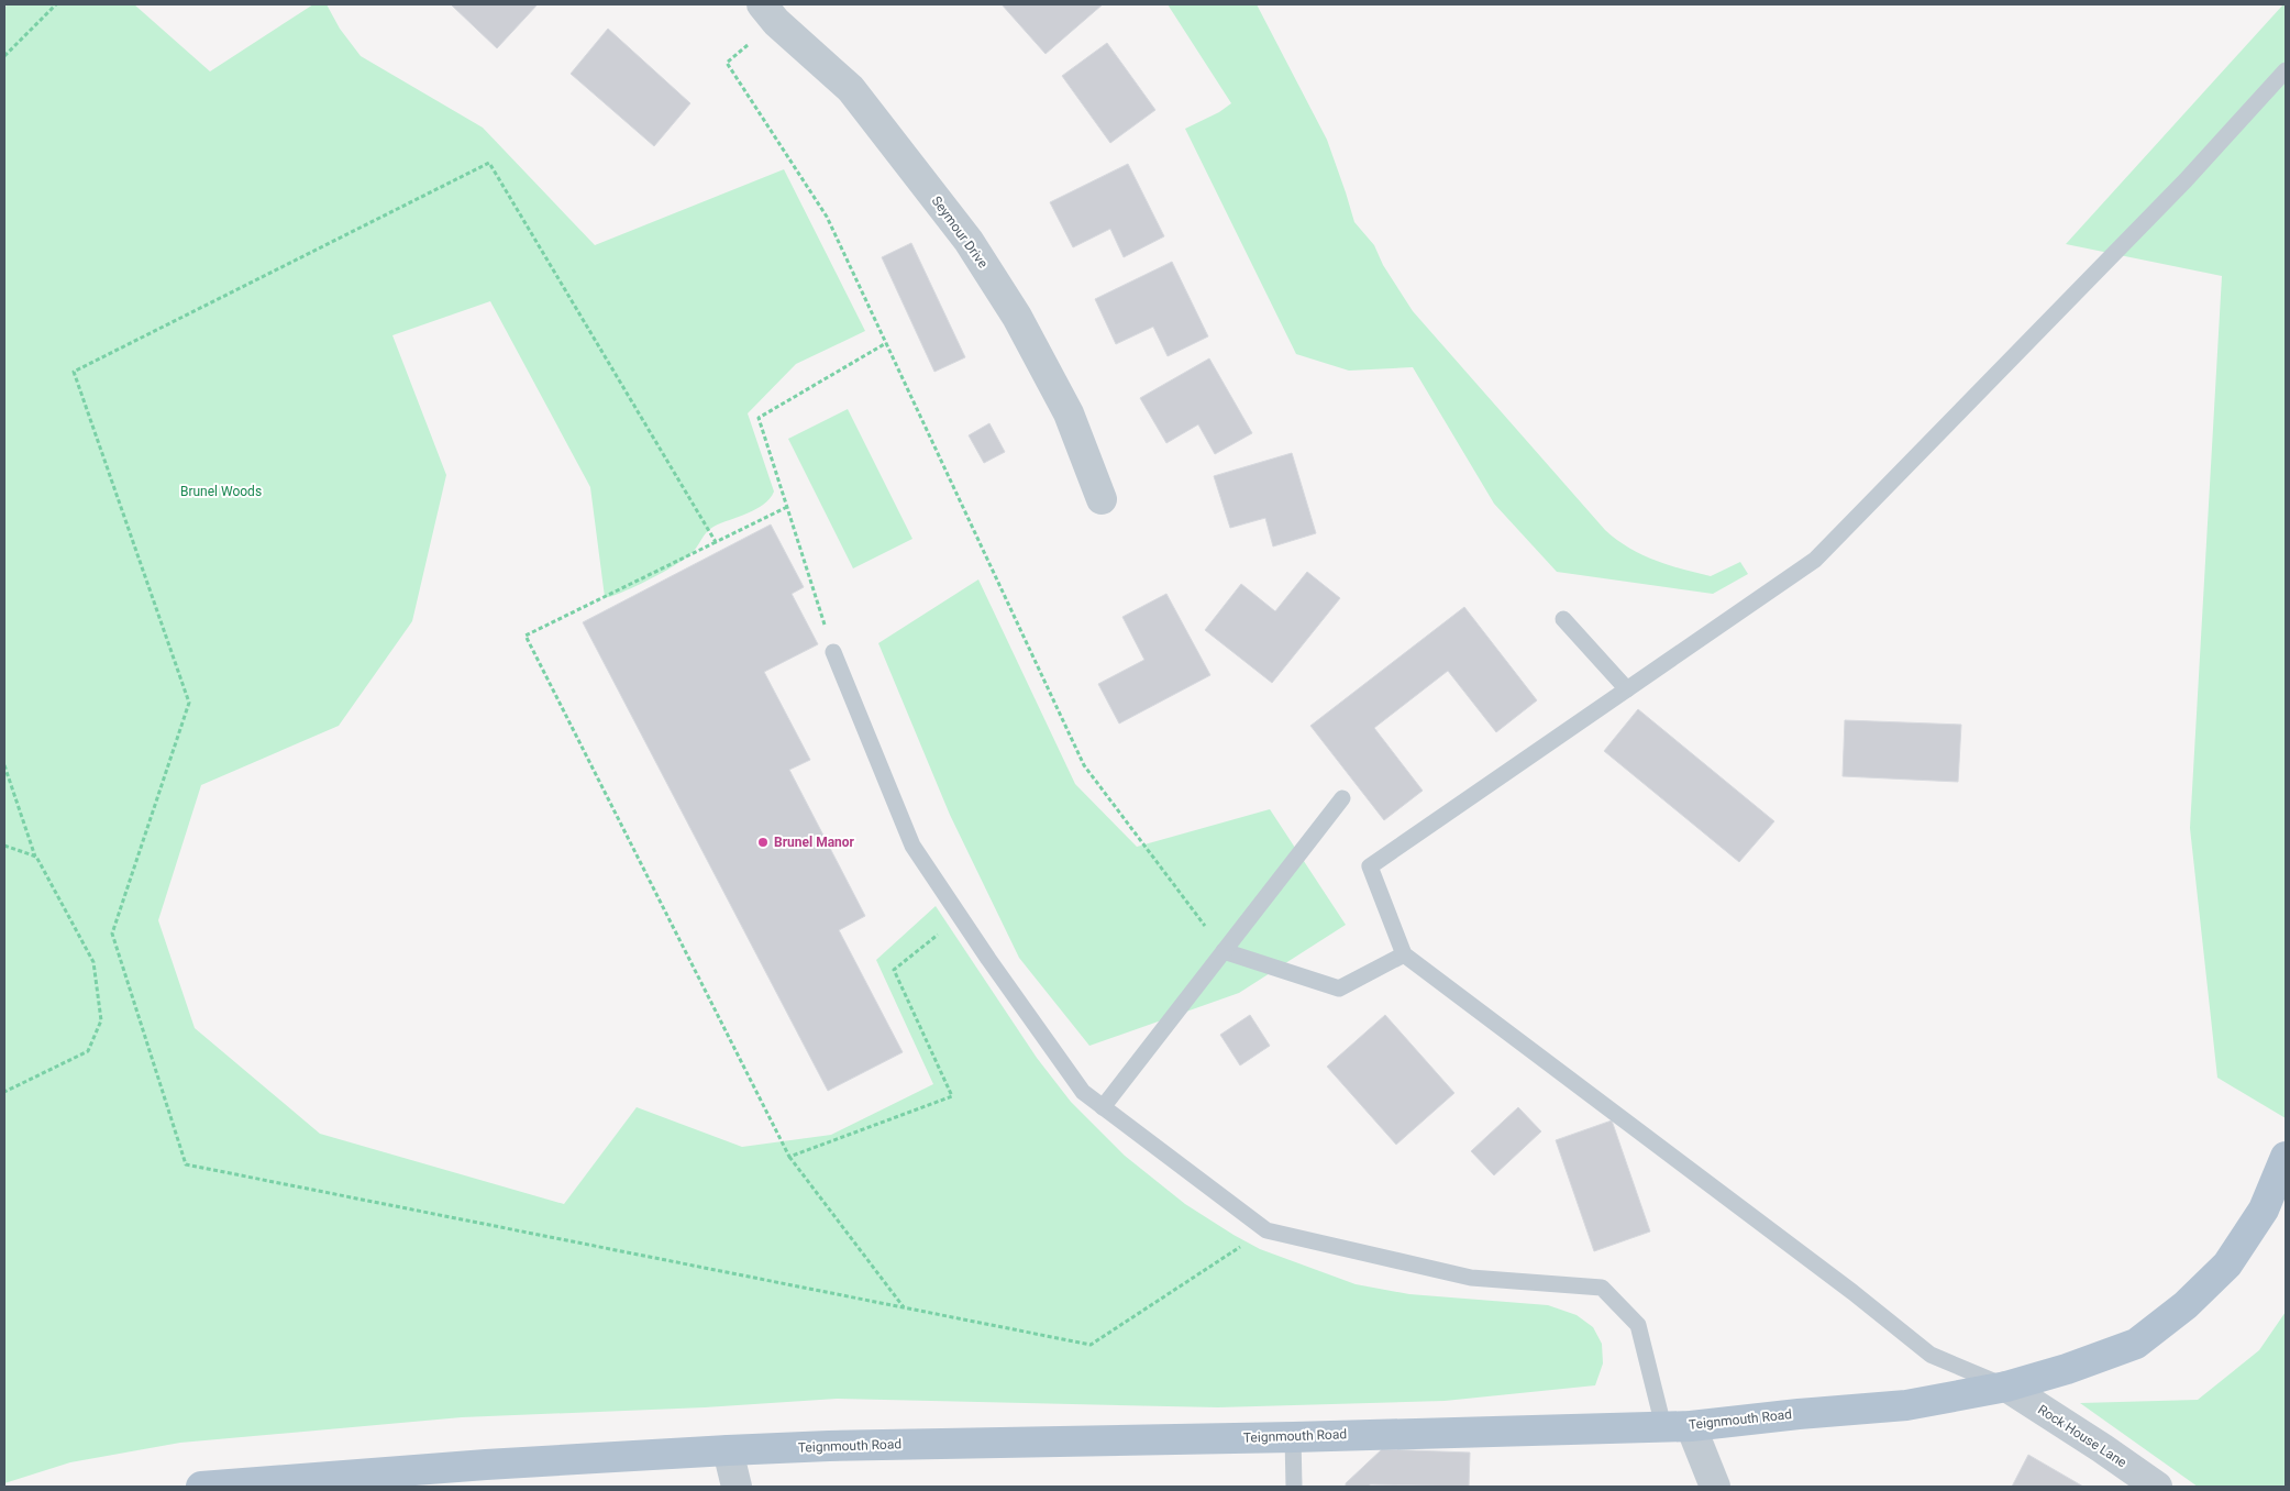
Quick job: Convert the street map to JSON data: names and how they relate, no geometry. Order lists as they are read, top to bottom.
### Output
{
  "streets": {
    "main road": ["Teignmouth Road"],
    "street": ["Seymour Drive", "Rock House Lane"]
  },
  "crossings": [
    ["Teignmouth Road", "Rock House Lane"]
  ],
  "parks": ["Brunel Woods"],
  "places": ["Brunel Manor"]
}
